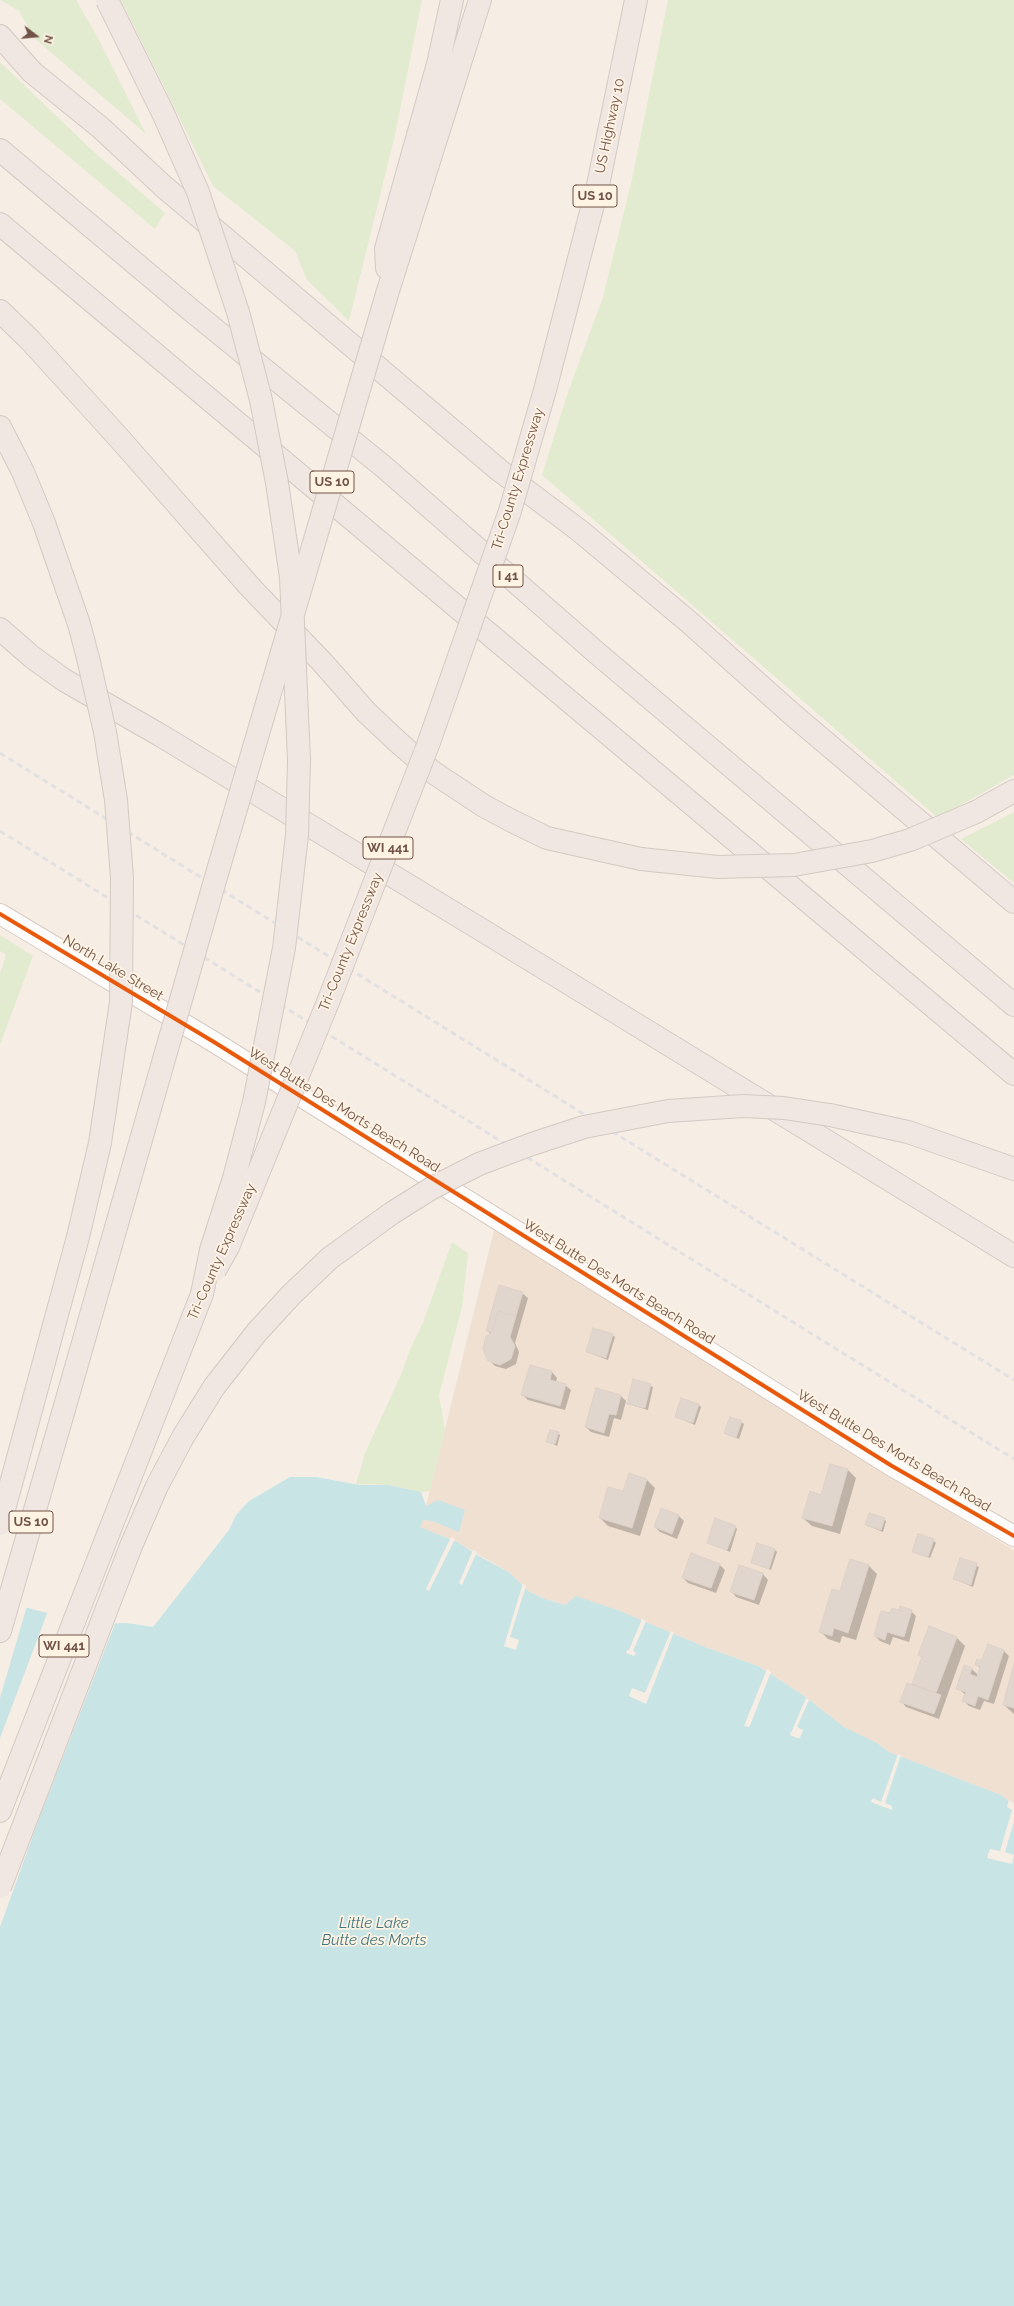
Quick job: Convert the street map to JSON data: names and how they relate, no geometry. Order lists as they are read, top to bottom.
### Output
{
  "streets": {
    "highway": [
      "US Highway 10",
      "US 10",
      "Tri-County Expressway",
      "I 41",
      "WI 441"
    ],
    "street": ["North Lake Street", "West Butte Des Morts Beach Road"]
  },
  "crossings": [
    ["US Highway 10", "Tri-County Expressway"],
    ["North Lake Street", "West Butte Des Morts Beach Road"]
  ],
  "water": ["Little Lake Butte des Morts"],
  "north": "right"
}
